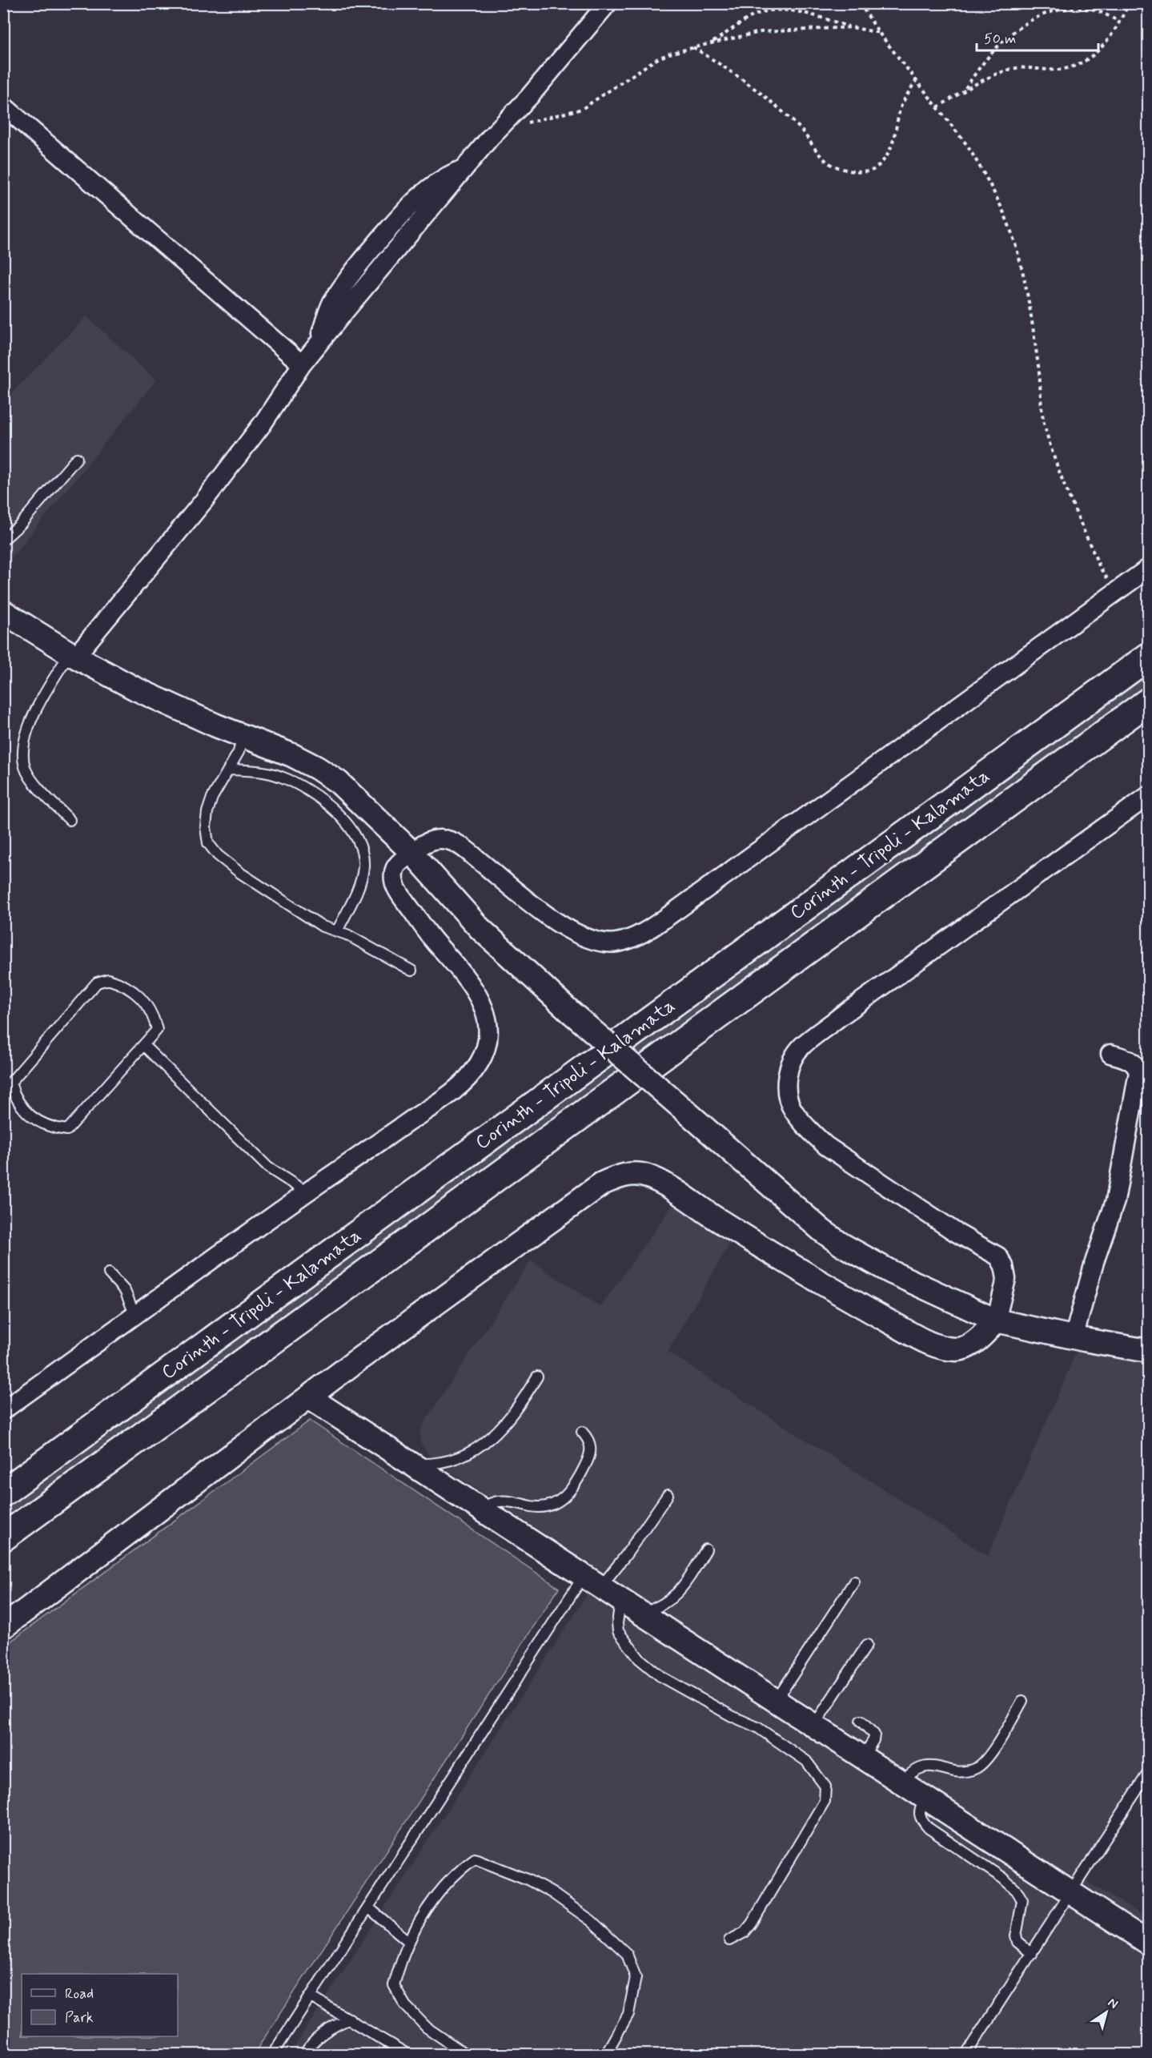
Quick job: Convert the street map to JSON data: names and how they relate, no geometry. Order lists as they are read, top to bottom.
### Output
{
  "streets": {
    "highway": ["Corinth - Tripoli - Kalamata"]
  },
  "legend": ["Road", "Park"],
  "scale_bar": "50 m",
  "north": "top right"
}
